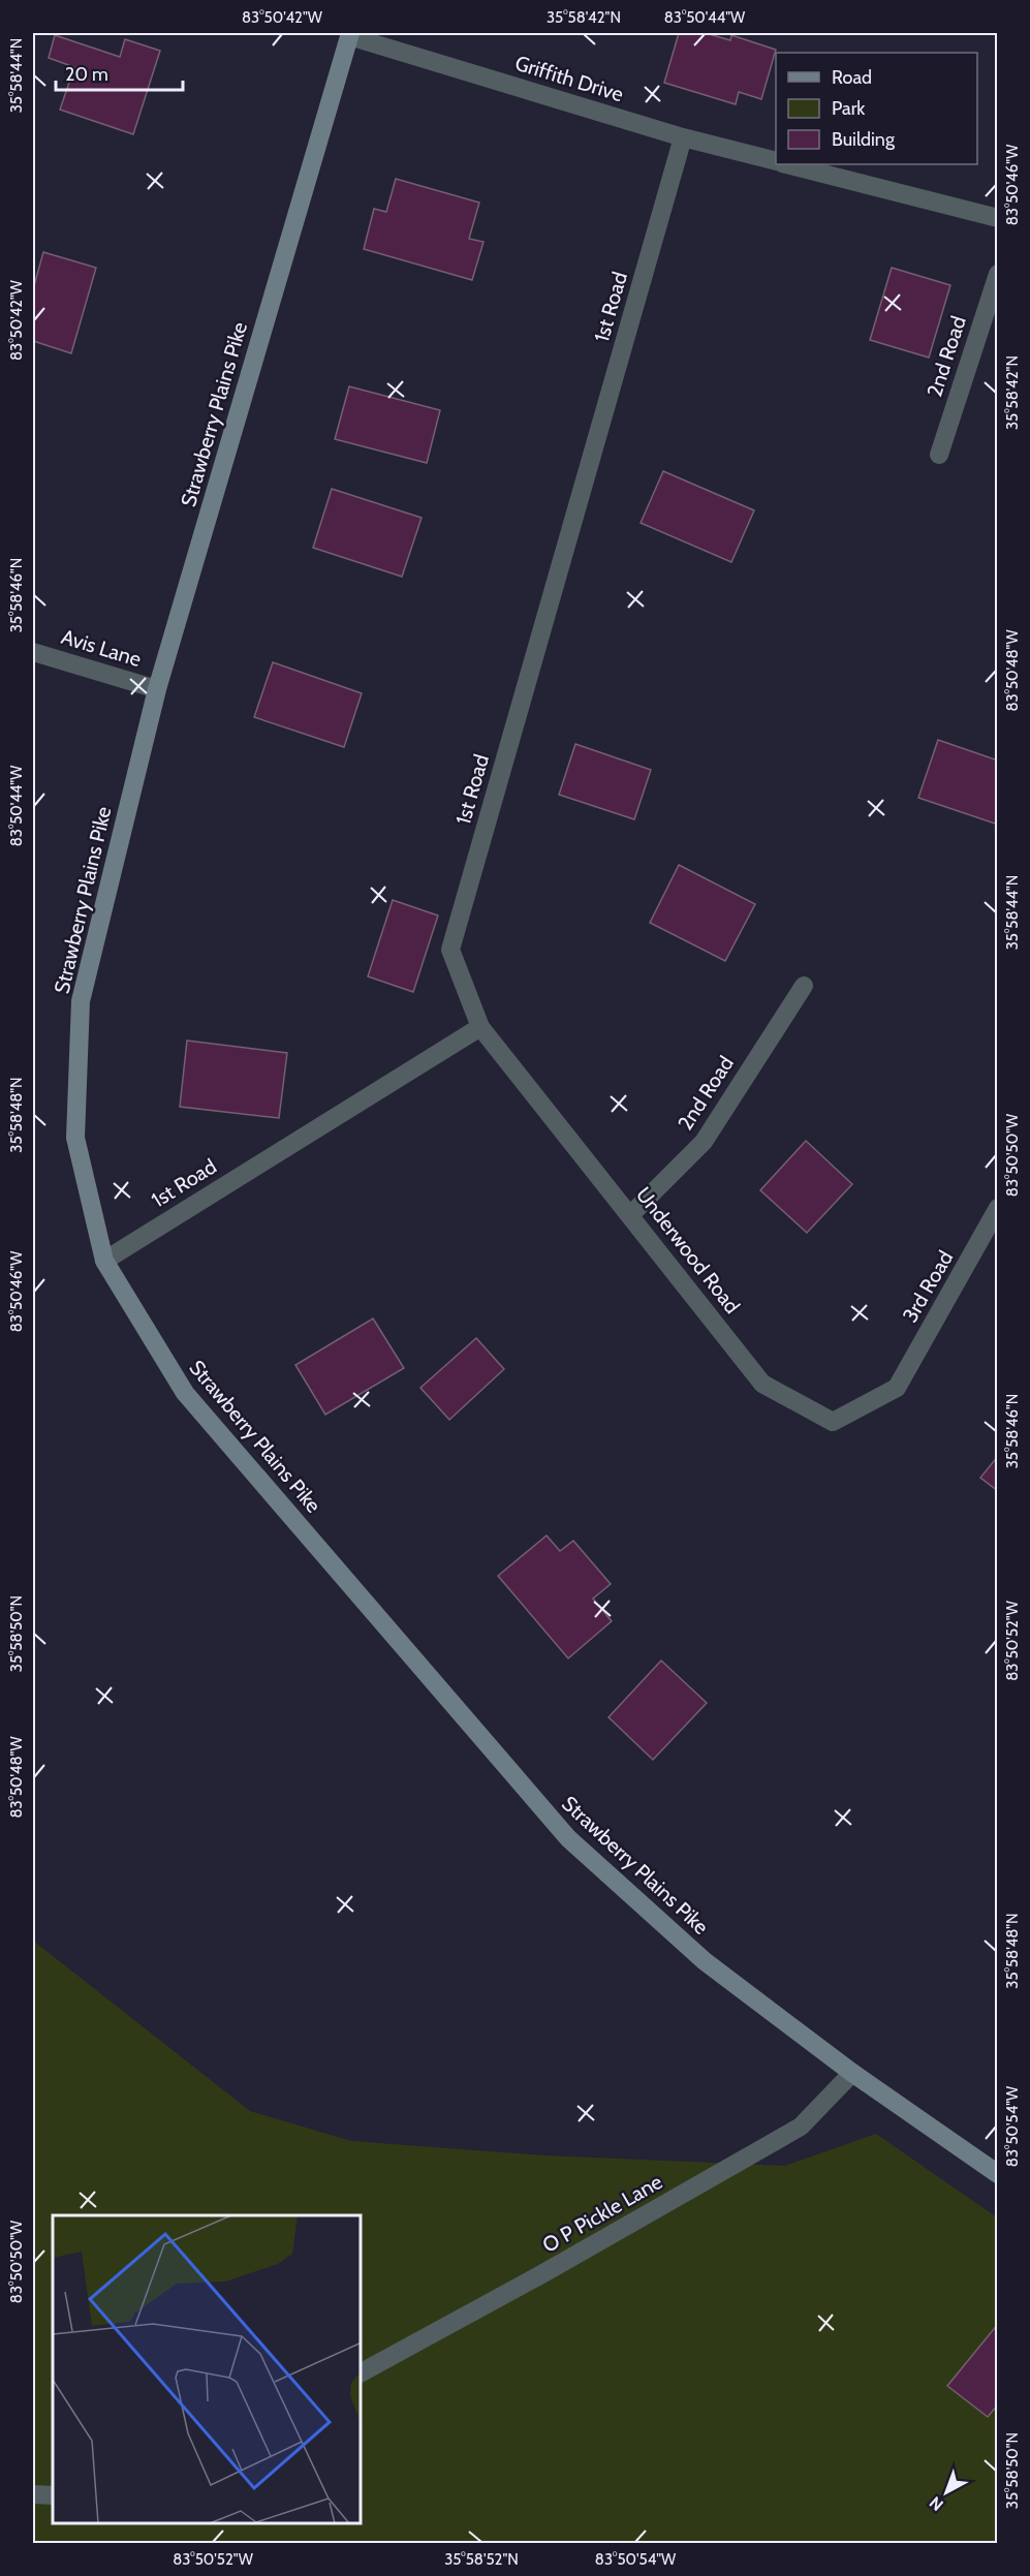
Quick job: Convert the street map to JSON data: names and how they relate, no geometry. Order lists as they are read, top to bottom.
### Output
{
  "streets": {
    "street": [
      "Griffith Drive",
      "1st Road",
      "2nd Road",
      "Strawberry Plains Pike",
      "Avis Lane",
      "Underwood Road",
      "3rd Road",
      "O P Pickle Lane"
    ]
  },
  "crossings": [
    ["Griffith Drive", "1st Road"],
    ["Griffith Drive", "Strawberry Plains Pike"],
    ["1st Road", "Strawberry Plains Pike"],
    ["1st Road", "Underwood Road"],
    ["2nd Road", "Underwood Road"],
    ["Strawberry Plains Pike", "Avis Lane"],
    ["Strawberry Plains Pike", "O P Pickle Lane"],
    ["Underwood Road", "3rd Road"]
  ],
  "legend": ["Road", "Park", "Building"],
  "scale_bar": "20 m",
  "north": "bottom left",
  "coordinates": [
    "83°50'42\"W",
    "35°58'42\"N",
    "83°50'44\"W",
    "35°58'44\"N",
    "83°50'46\"W",
    "35°58'46\"N",
    "83°50'48\"W",
    "35°58'48\"N",
    "83°50'50\"W",
    "35°58'50\"N",
    "83°50'52\"W",
    "83°50'54\"W",
    "35°58'52\"N"
  ]
}
